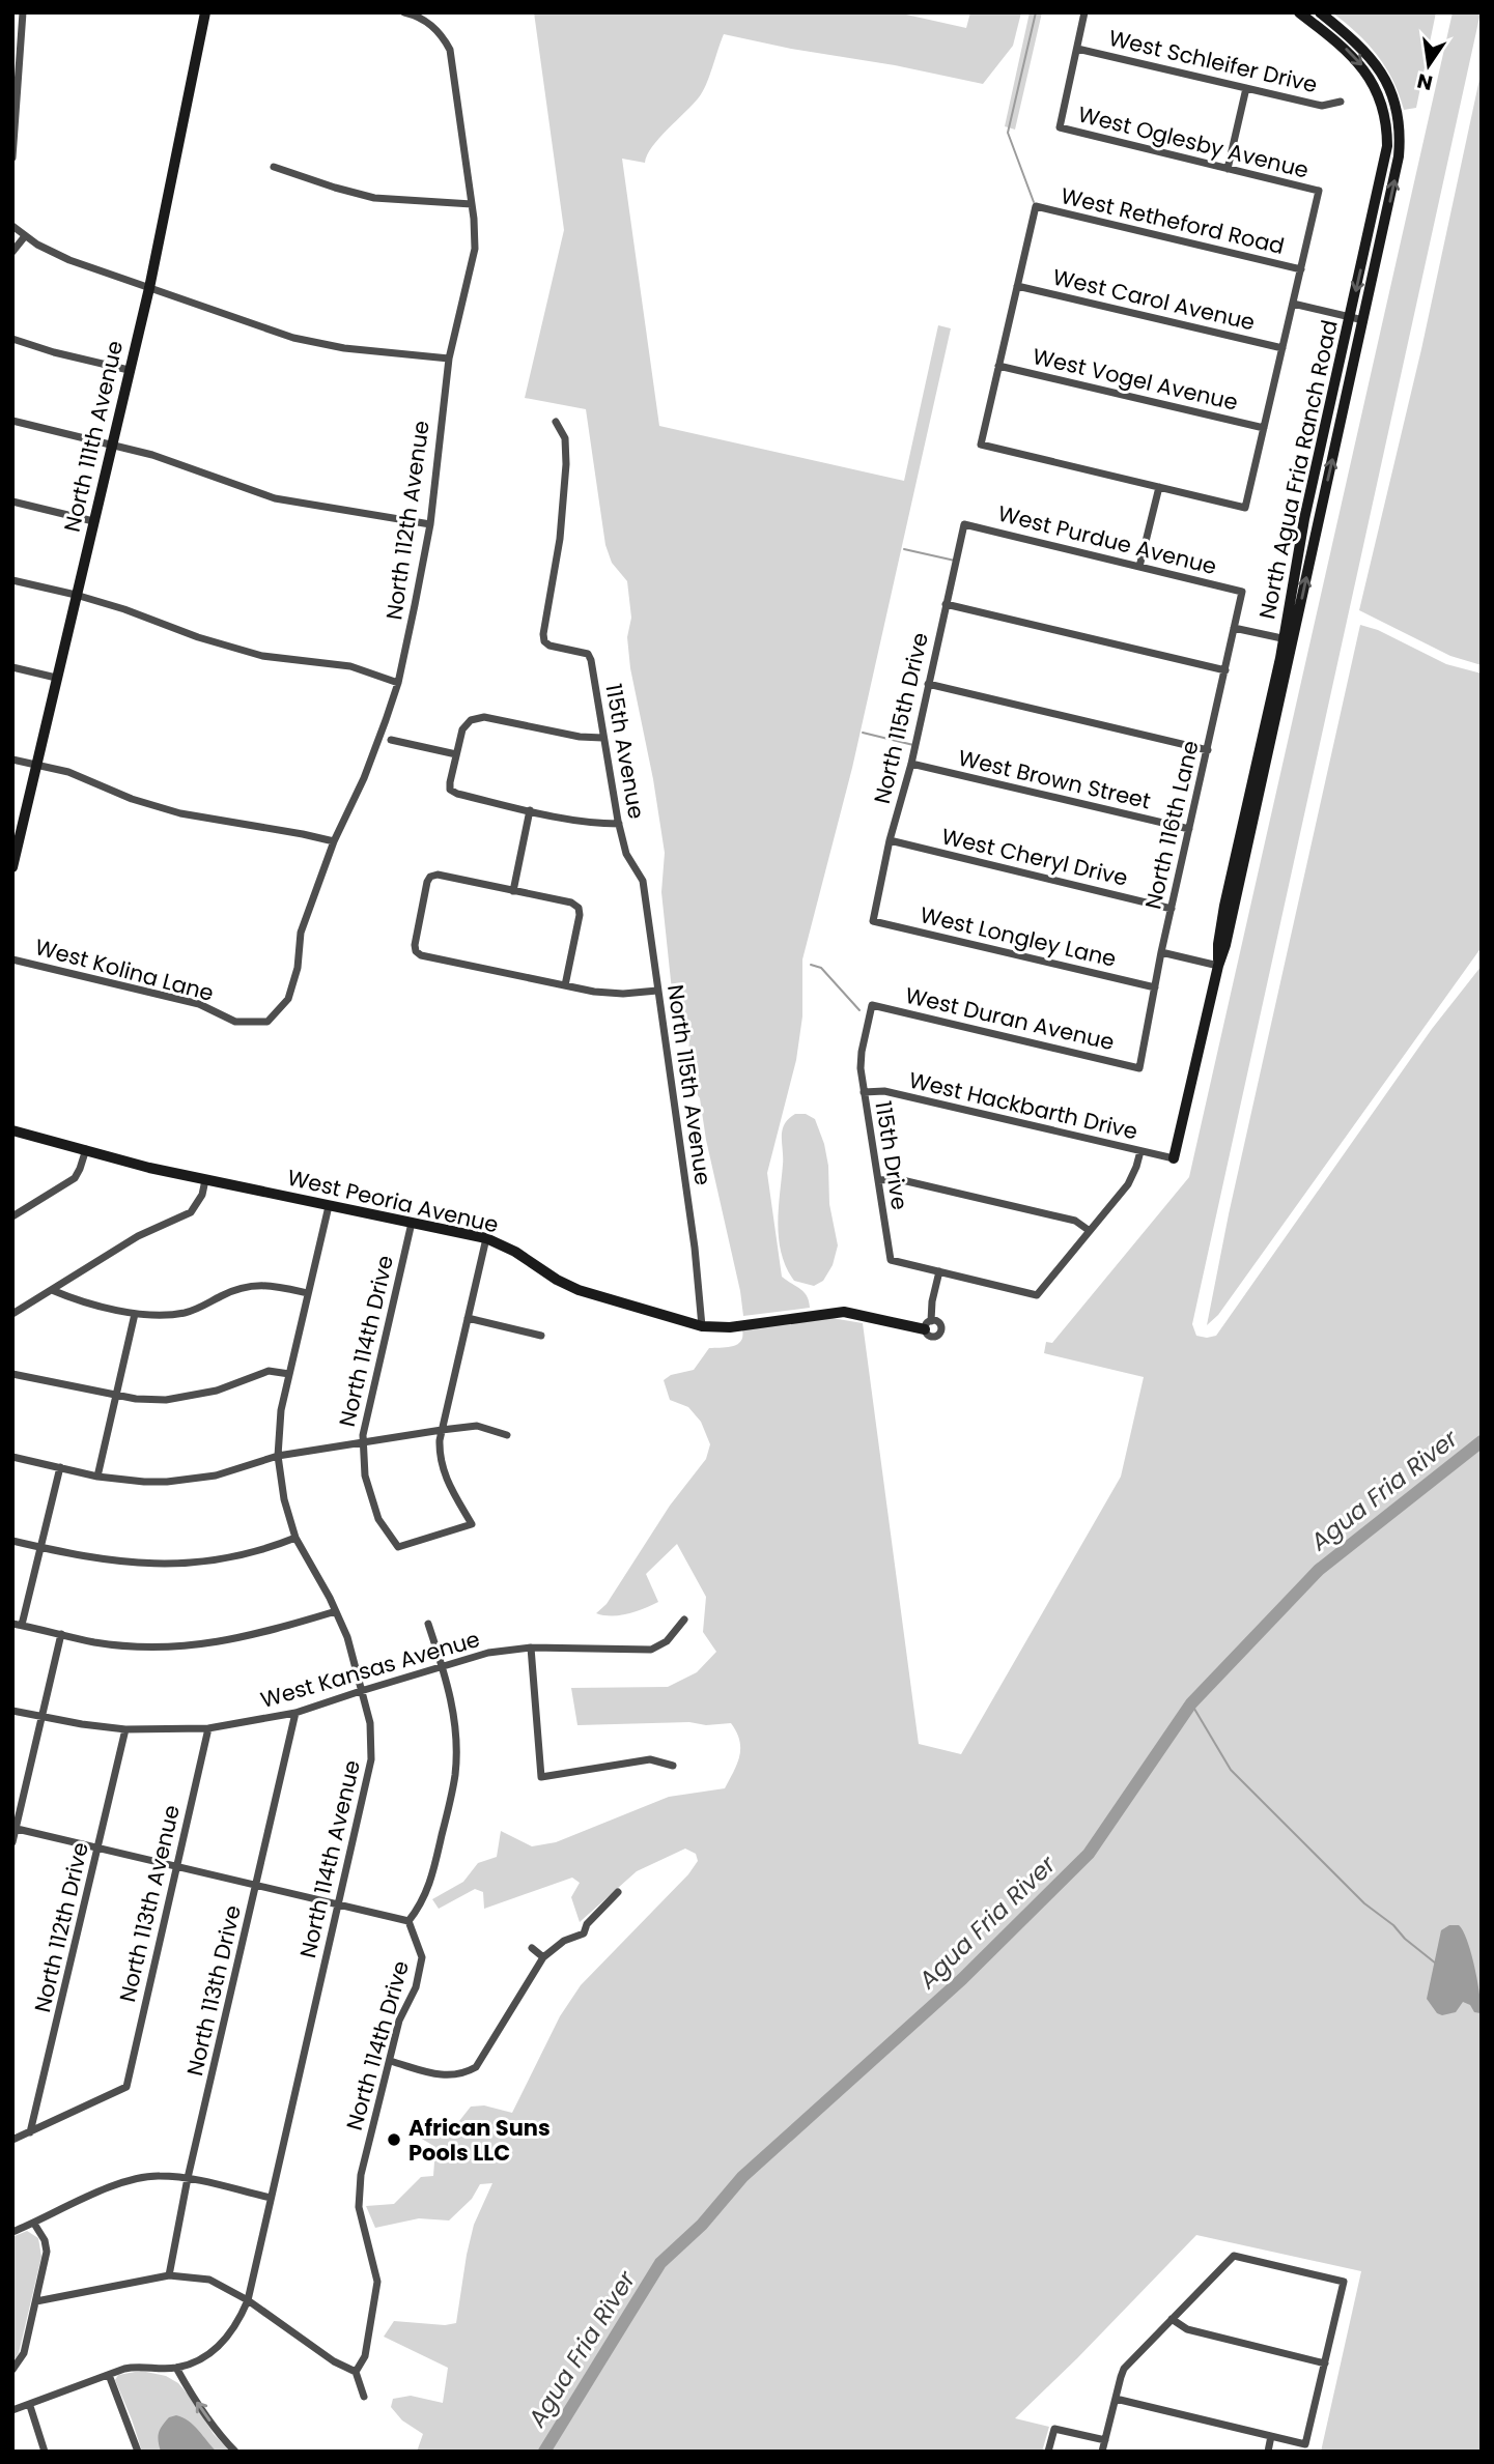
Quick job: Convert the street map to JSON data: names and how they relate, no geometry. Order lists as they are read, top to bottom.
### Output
{
  "streets": {
    "street": [
      "West Schleifer Drive",
      "West Oglesby Avenue",
      "West Retheford Road",
      "West Carol Avenue",
      "West Vogel Avenue",
      "North 111th Avenue",
      "North Agua Fria Ranch Road",
      "North 112th Avenue",
      "West Purdue Avenue",
      "North 115th Drive",
      "115th Avenue",
      "West Brown Street",
      "North 116th Lane",
      "West Cheryl Drive",
      "West Longley Lane",
      "West Kolina Lane",
      "West Duran Avenue",
      "North 115th Avenue",
      "West Hackbarth Drive",
      "115th Drive",
      "West Peoria Avenue",
      "North 114th Drive",
      "West Kansas Avenue",
      "North 114th Avenue",
      "North 113th Avenue",
      "North 112th Drive",
      "North 113th Drive"
    ]
  },
  "crossings": [
    ["West Schleifer Drive", "West Oglesby Avenue"],
    ["West Oglesby Avenue", "West Retheford Road"],
    ["West Retheford Road", "West Carol Avenue"],
    ["North Agua Fria Ranch Road", "West Hackbarth Drive"],
    ["North 112th Avenue", "West Kolina Lane"],
    ["West Purdue Avenue", "North 115th Drive"],
    ["West Purdue Avenue", "North 116th Lane"],
    ["North 115th Drive", "West Brown Street"],
    ["North 115th Drive", "West Cheryl Drive"],
    ["North 115th Drive", "West Longley Lane"],
    ["115th Avenue", "North 115th Avenue"],
    ["West Brown Street", "North 116th Lane"],
    ["North 116th Lane", "West Cheryl Drive"],
    ["North 116th Lane", "West Longley Lane"],
    ["North 116th Lane", "West Duran Avenue"],
    ["West Duran Avenue", "115th Drive"],
    ["North 115th Avenue", "West Peoria Avenue"],
    ["West Hackbarth Drive", "115th Drive"],
    ["West Peoria Avenue", "North 114th Drive"],
    ["West Peoria Avenue", "North 114th Avenue"],
    ["West Kansas Avenue", "North 114th Avenue"],
    ["West Kansas Avenue", "North 113th Avenue"],
    ["West Kansas Avenue", "North 112th Drive"],
    ["West Kansas Avenue", "North 113th Drive"],
    ["North 113th Avenue", "North 112th Drive"]
  ],
  "water": ["Agua Fria River"],
  "places": ["African Suns Pools LLC"],
  "north": "bottom"
}
